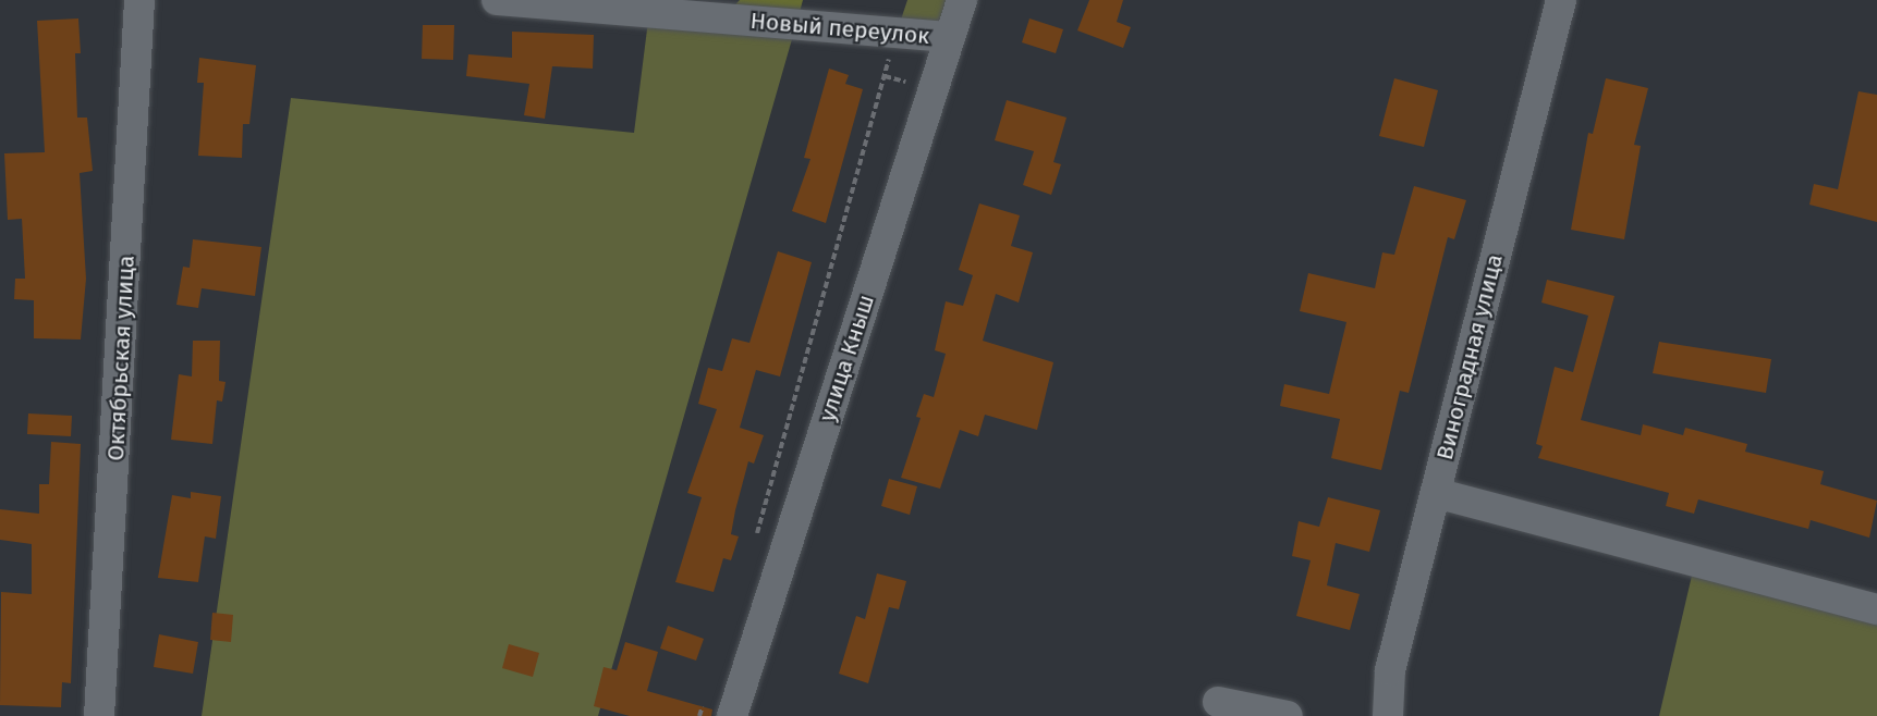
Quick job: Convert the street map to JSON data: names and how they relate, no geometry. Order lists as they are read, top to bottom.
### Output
{
  "streets": {
    "street": [
      "Новый переулок",
      "Виноградная улица",
      "Октябрьская улица",
      "улица Кныш"
    ]
  },
  "crossings": [
    ["Новый переулок", "улица Кныш"]
  ]
}
